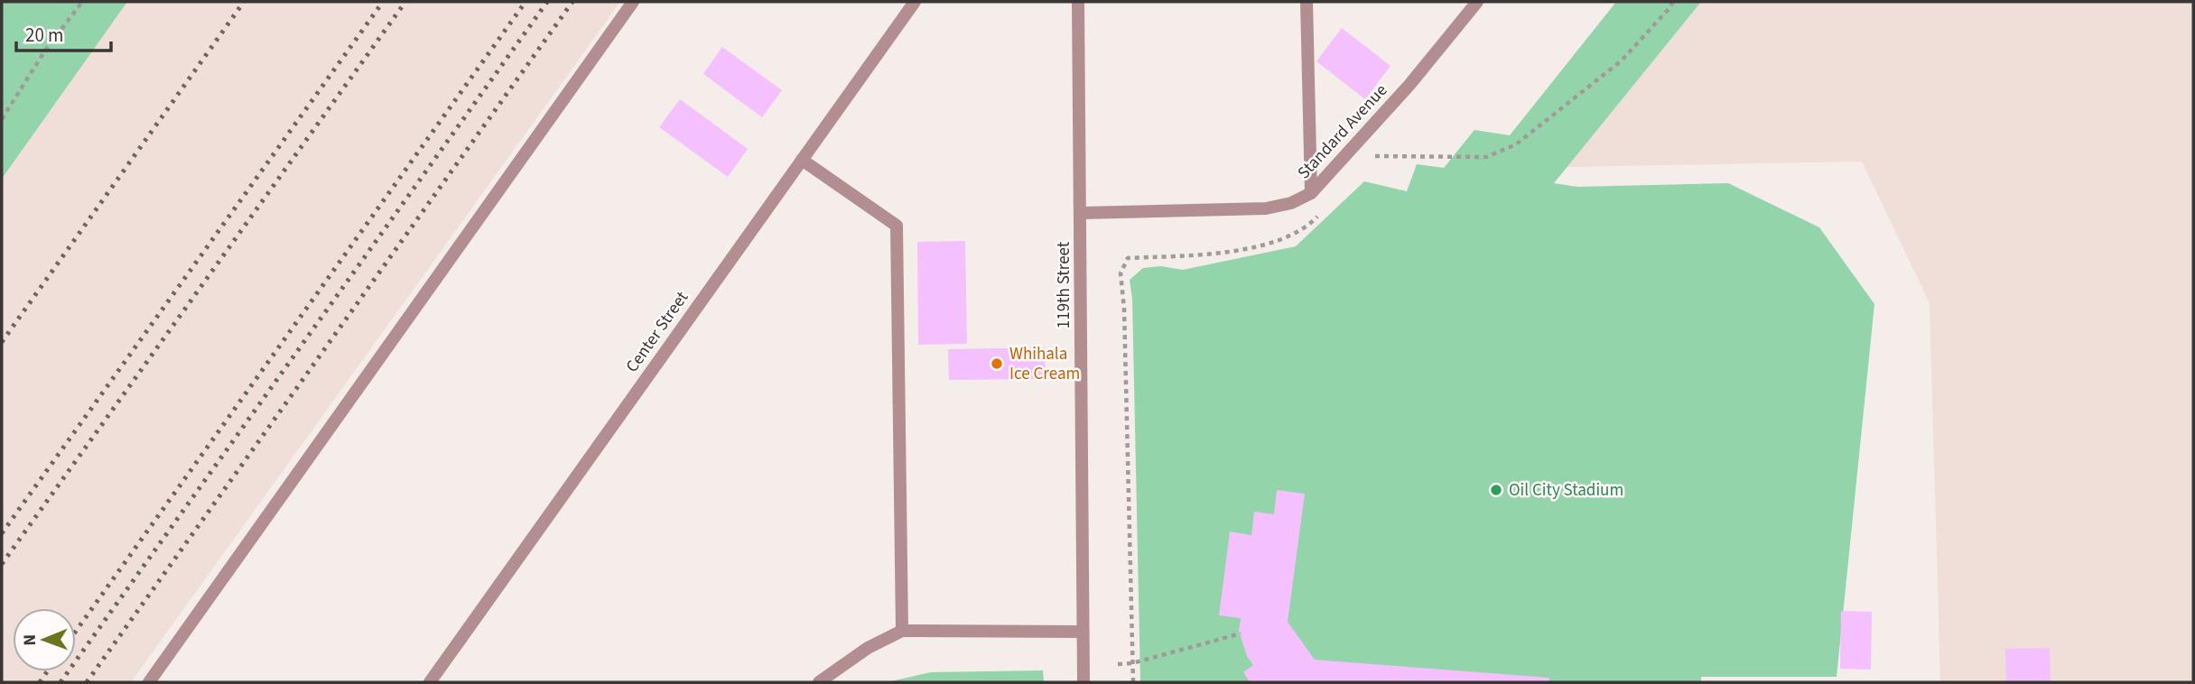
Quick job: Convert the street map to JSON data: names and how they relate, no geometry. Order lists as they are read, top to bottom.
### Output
{
  "streets": {
    "street": ["Standard Avenue", "119th Street", "Center Street"]
  },
  "crossings": [
    ["Standard Avenue", "119th Street"]
  ],
  "places": ["Whihala Ice Cream", "Oil City Stadium"],
  "scale_bar": "20 m",
  "north": "left"
}
